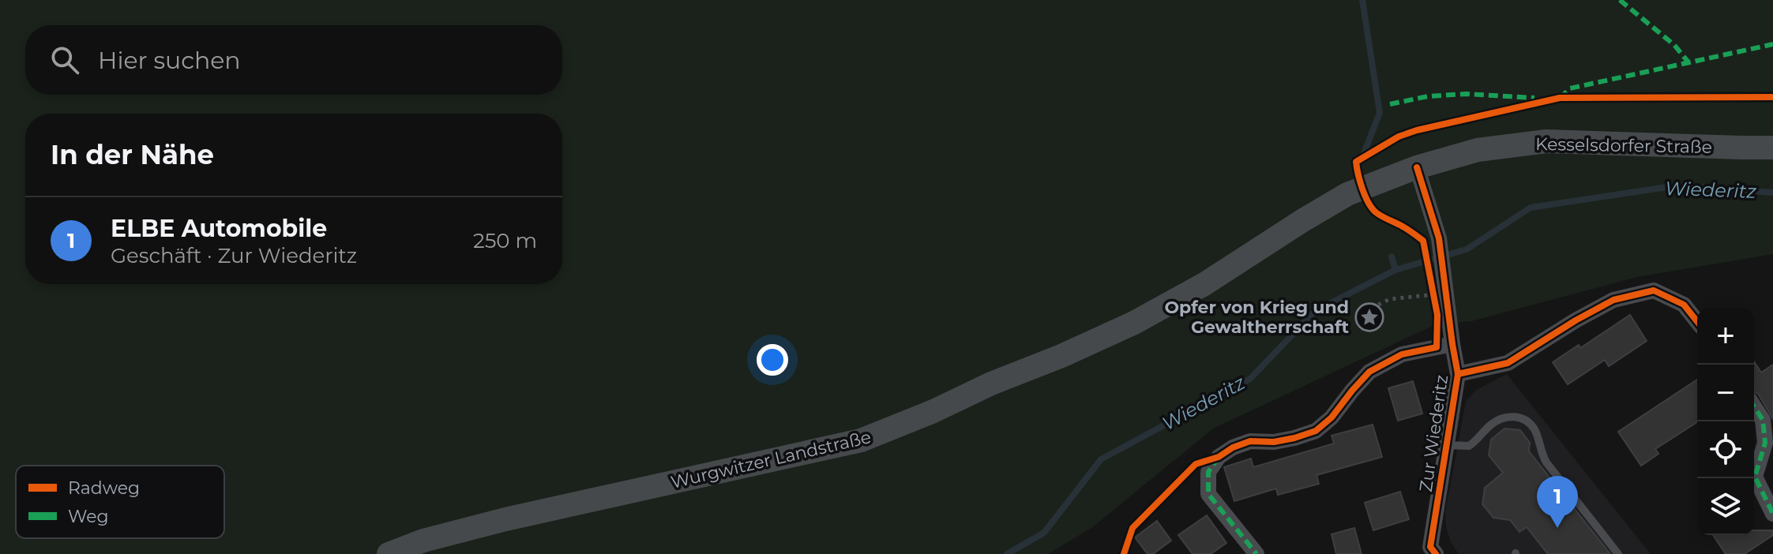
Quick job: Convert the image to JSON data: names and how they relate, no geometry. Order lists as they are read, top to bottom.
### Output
{
  "streets": {
    "main road": ["Kesselsdorfer Straße", "Wurgwitzer Landstraße"],
    "street": ["Zur Wiederitz"]
  },
  "crossings": [
    ["Kesselsdorfer Straße", "Zur Wiederitz"],
    ["Kesselsdorfer Straße", "Wurgwitzer Landstraße"]
  ],
  "water": ["Wiederitz"],
  "places": {
    "place": ["Opfer von Krieg und Gewaltherrschaft"]
  },
  "legend": ["Radweg", "Weg"],
  "page": {
    "search": "Hier suchen",
    "heading": "In der Nähe",
    "list": [
      {
        "mark": "1",
        "name": "ELBE Automobile",
        "note": "Geschäft · Zur Wiederitz",
        "value": "250 m"
      }
    ],
    "map_buttons": ["+", "−"],
    "pins": "1"
  }
}
